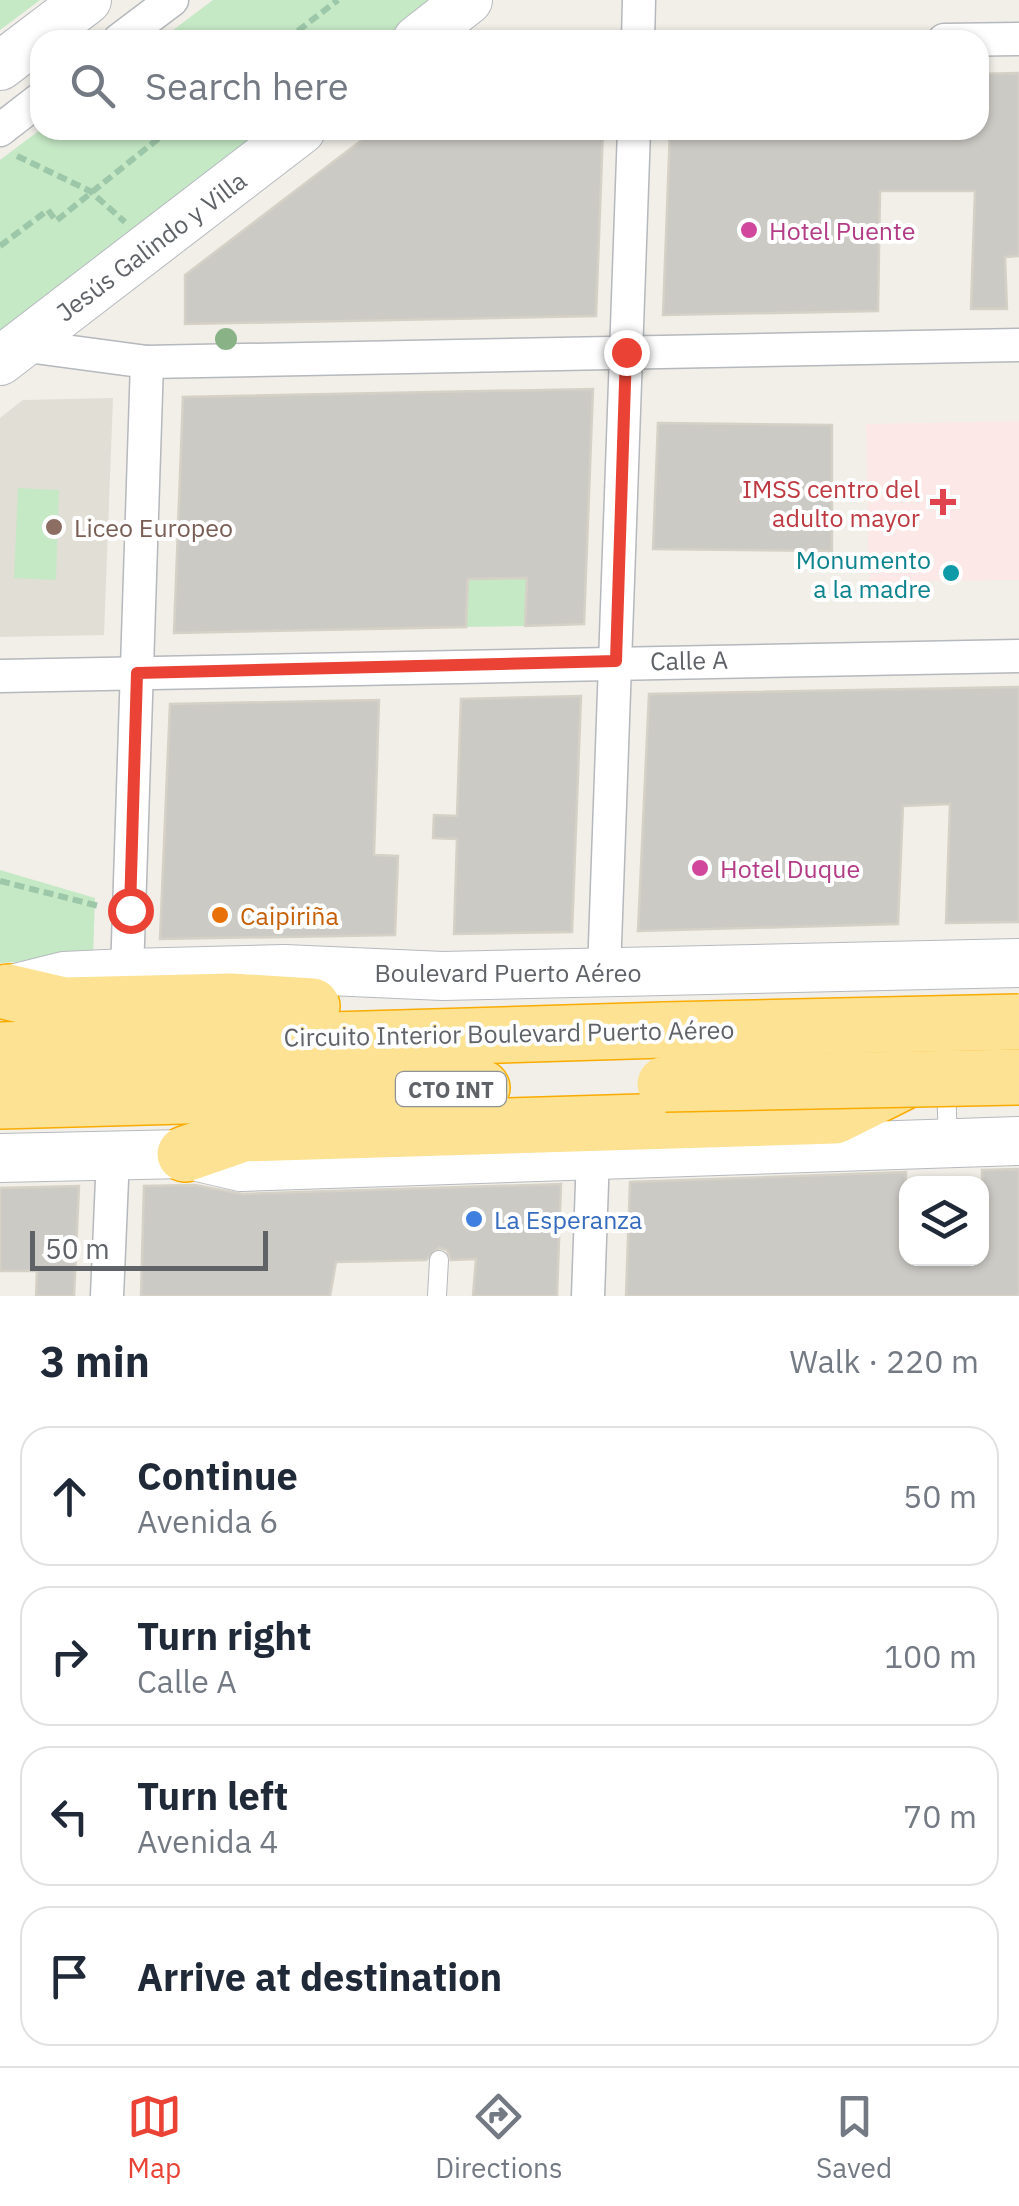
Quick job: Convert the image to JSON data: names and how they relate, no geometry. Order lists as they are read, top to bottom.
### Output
{
  "streets": {
    "highway": ["Circuito Interior Boulevard Puerto Aéreo", "CTO INT"],
    "main road": ["Jesús Galindo y Villa", "Boulevard Puerto Aéreo"],
    "street": ["Calle A"]
  },
  "crossings": [
    ["Boulevard Puerto Aéreo", "Circuito Interior Boulevard Puerto Aéreo"],
    ["Boulevard Puerto Aéreo", "CTO INT"],
    ["Circuito Interior Boulevard Puerto Aéreo", "CTO INT"]
  ],
  "places": {
    "other": [
      "Hotel Puente",
      "Liceo Europeo",
      "Monumento a la madre",
      "Hotel Duque",
      "Caipiriña",
      "La Esperanza"
    ],
    "health": ["IMSS centro del adulto mayor"]
  },
  "scale_bar": "50 m",
  "page": {
    "search": "Search here",
    "scale": "50 m",
    "heading": ["3 min", "Walk · 220 m"],
    "list": [
      ["Continue", "Avenida 6", "50 m"],
      ["Turn right", "Calle A", "100 m"],
      ["Turn left", "Avenida 4", "70 m"],
      "Arrive at destination"
    ],
    "nav": ["Map", "Directions", "Saved"]
  }
}
